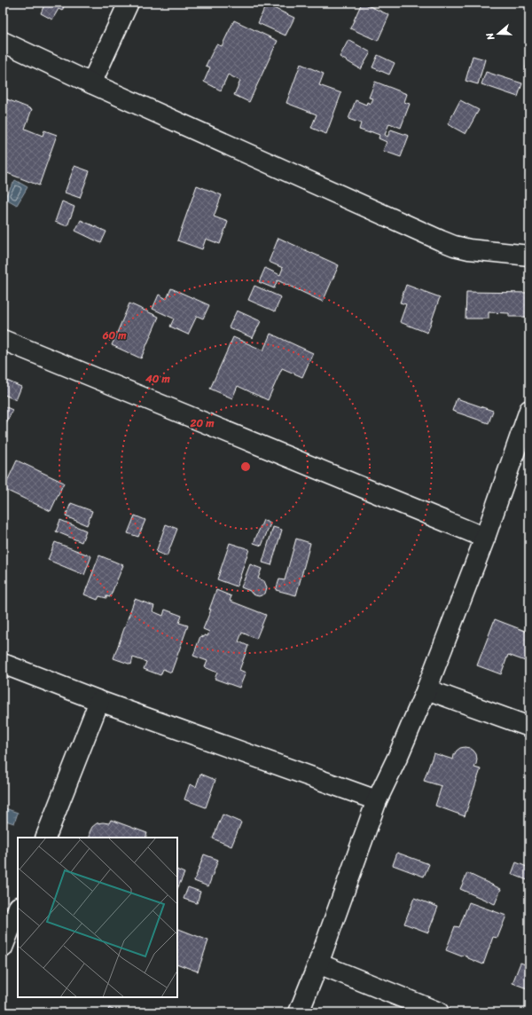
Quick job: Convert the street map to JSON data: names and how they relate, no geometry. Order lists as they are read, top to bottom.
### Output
{
  "north": "left",
  "rings": ["60 m", "40 m", "20 m"]
}
